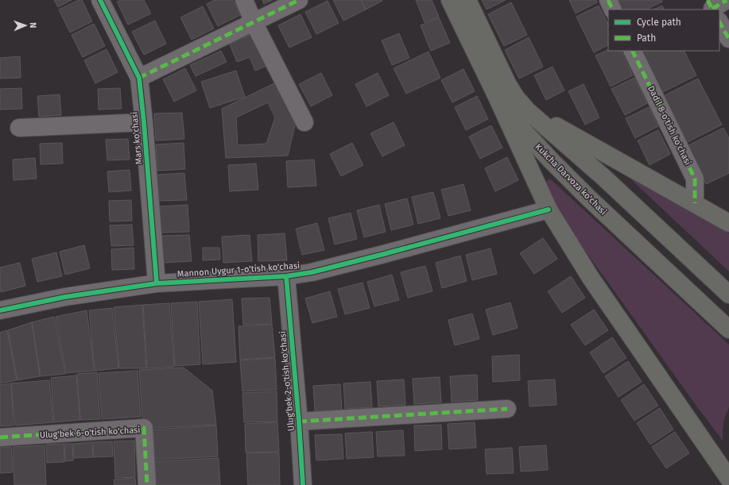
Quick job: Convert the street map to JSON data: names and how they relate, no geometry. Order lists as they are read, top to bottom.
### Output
{
  "streets": {
    "main road": ["Kukcha Darvoza ko'chasi"],
    "street": [
      "Dadil 8-o'tish ko'chasi",
      "Mars ko'chasi",
      "Mannon Uygur 1-o'tish ko'chasi",
      "Ulug'bek 2-o'tish ko'chasi",
      "Ulug'bek 6-o'tish ko'chasi"
    ]
  },
  "crossings": [
    ["Mars ko'chasi", "Mannon Uygur 1-o'tish ko'chasi"],
    ["Mannon Uygur 1-o'tish ko'chasi", "Ulug'bek 2-o'tish ko'chasi"]
  ],
  "legend": ["Cycle path", "Path"],
  "north": "right"
}
